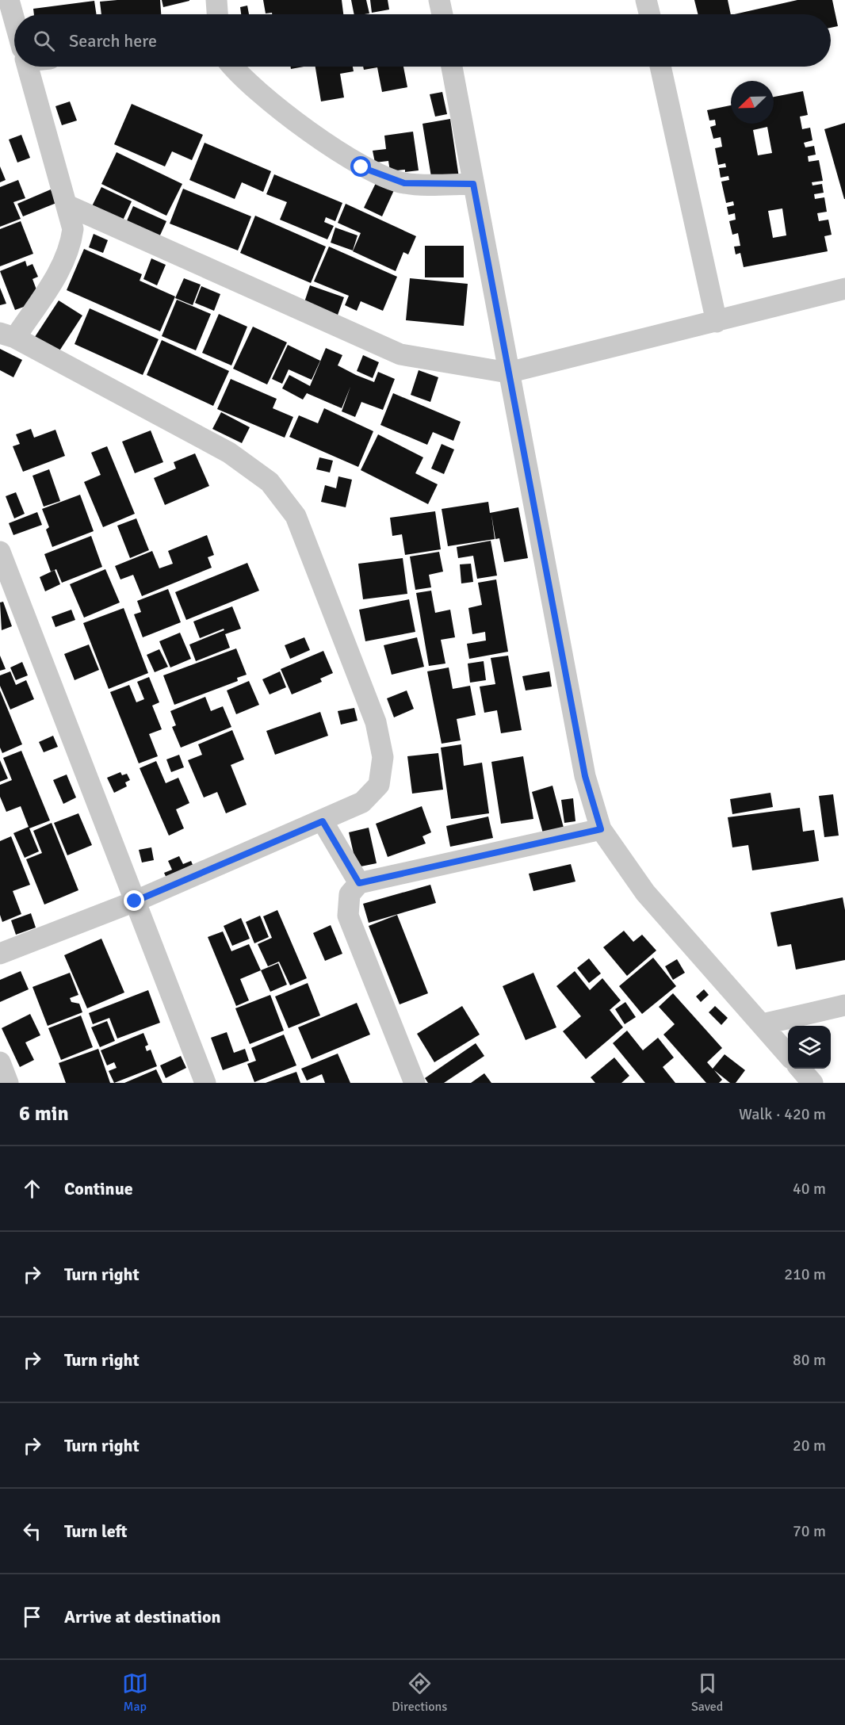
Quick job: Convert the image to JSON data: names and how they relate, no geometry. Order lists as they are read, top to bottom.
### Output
{
  "north": "bottom left",
  "page": {
    "search": "Search here",
    "heading": ["6 min", "Walk · 420 m"],
    "list": [
      ["Continue", "40 m"],
      ["Turn right", "210 m"],
      ["Turn right", "80 m"],
      ["Turn right", "20 m"],
      ["Turn left", "70 m"],
      "Arrive at destination"
    ],
    "nav": ["Map", "Directions", "Saved"]
  }
}
